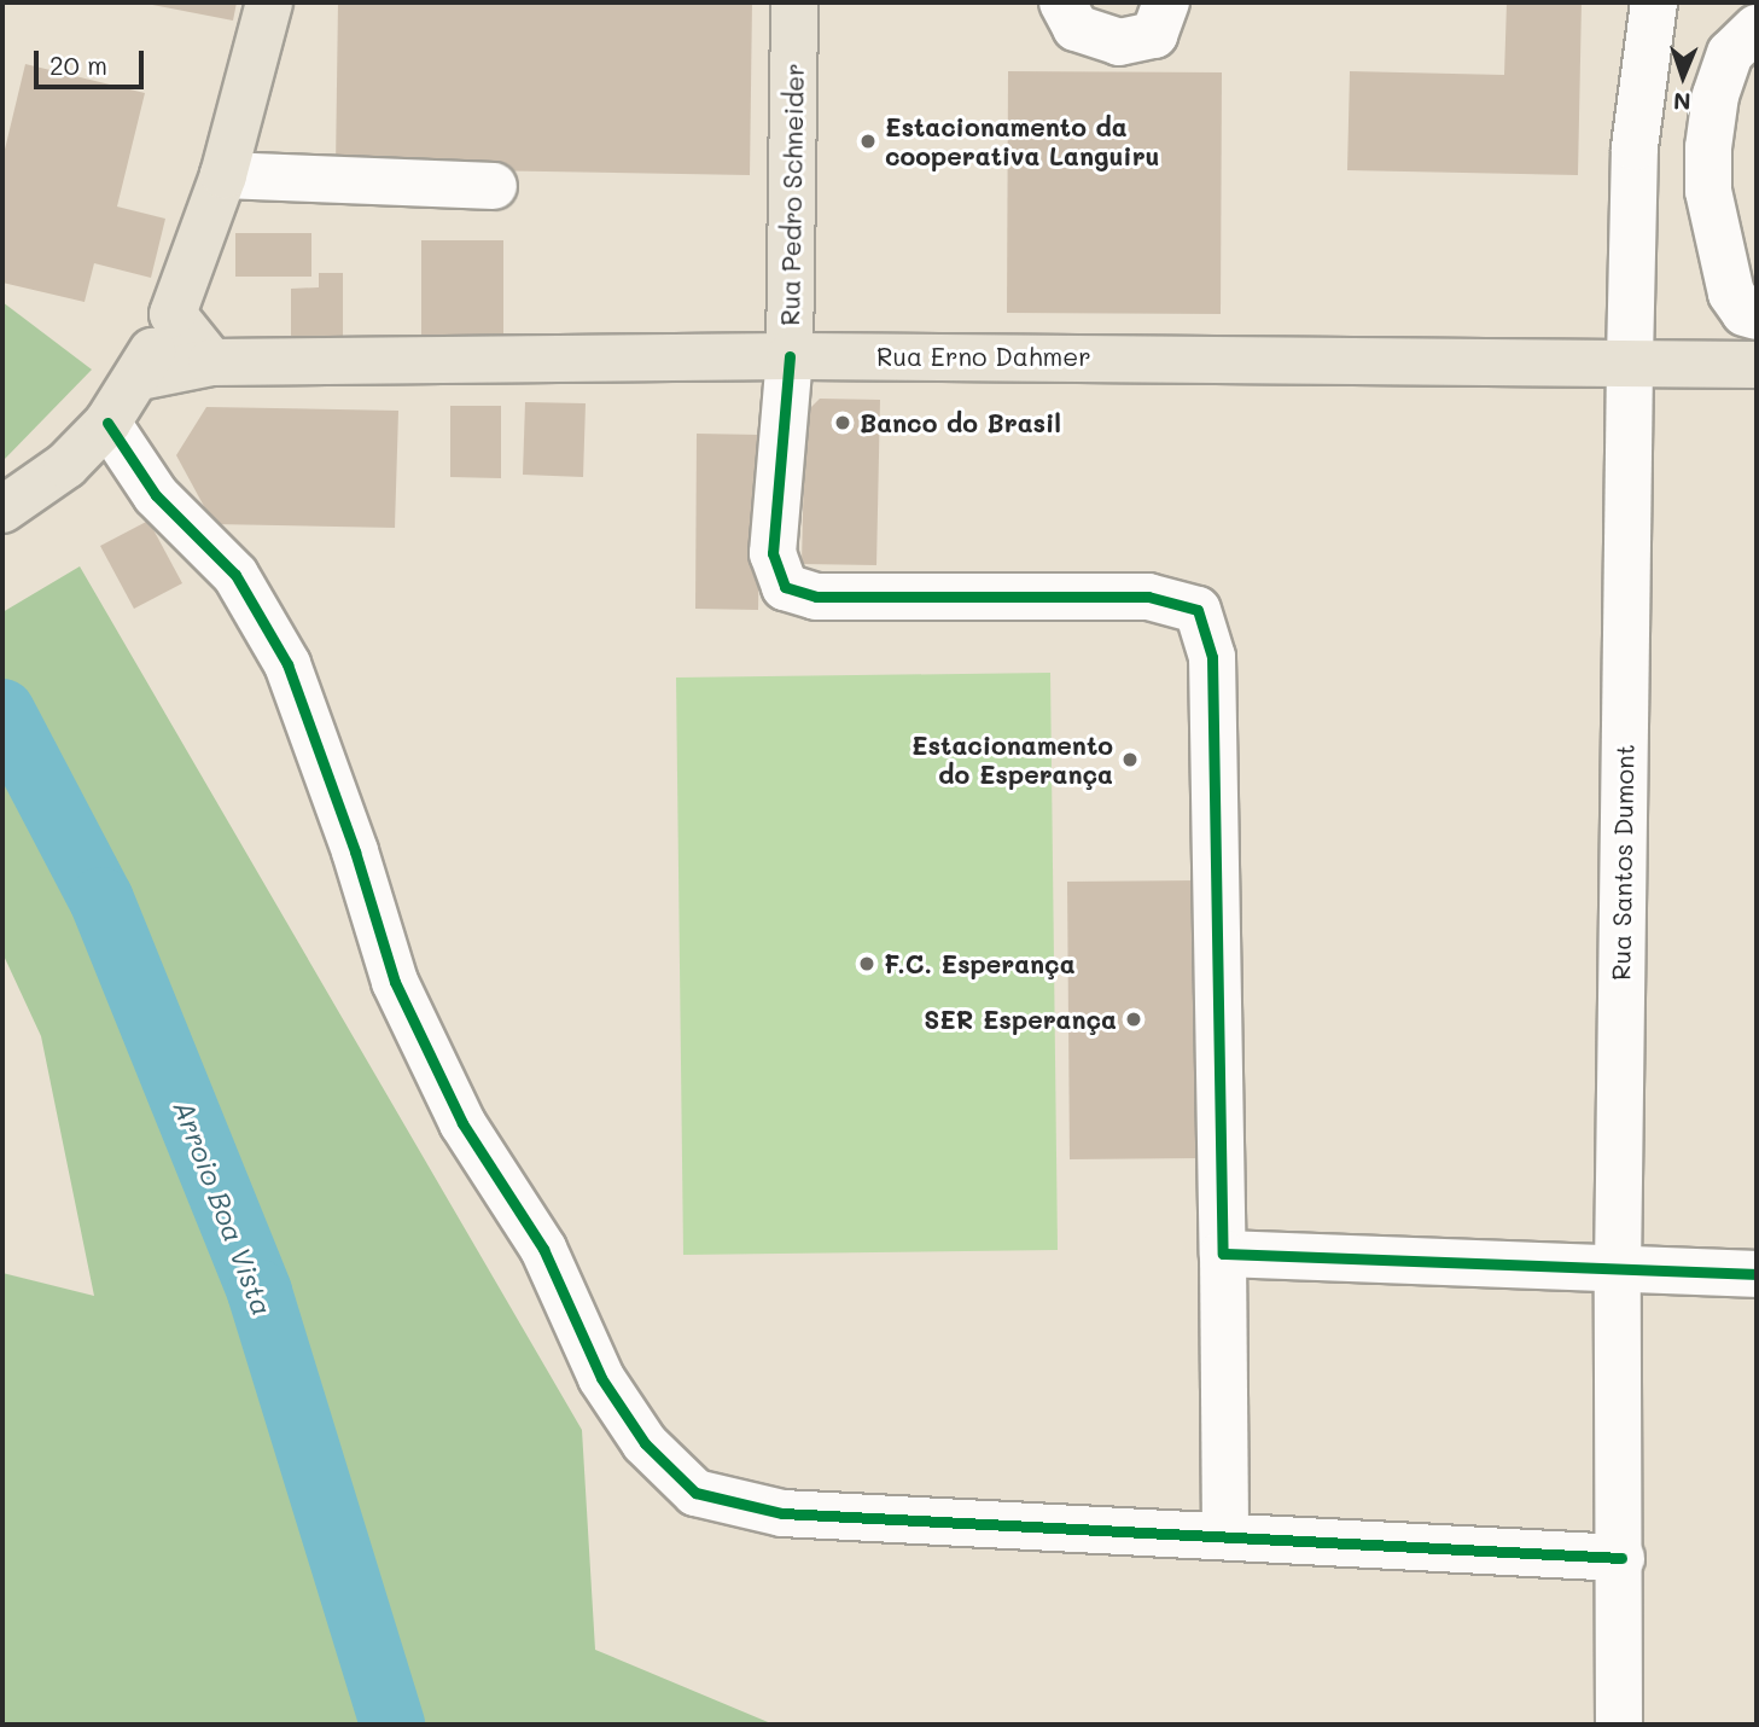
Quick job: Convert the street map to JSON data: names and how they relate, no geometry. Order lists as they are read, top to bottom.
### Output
{
  "streets": {
    "main road": ["Rua Pedro Schneider", "Rua Erno Dahmer"],
    "street": ["Rua Santos Dumont"]
  },
  "crossings": [
    ["Rua Pedro Schneider", "Rua Erno Dahmer"],
    ["Rua Erno Dahmer", "Rua Santos Dumont"]
  ],
  "water": ["Arroio Boa Vista"],
  "places": [
    "Estacionamento da cooperativa Languiru",
    "Banco do Brasil",
    "Estacionamento do Esperança",
    "F.C. Esperança",
    "SER Esperança"
  ],
  "scale_bar": "20 m",
  "north": "bottom"
}
